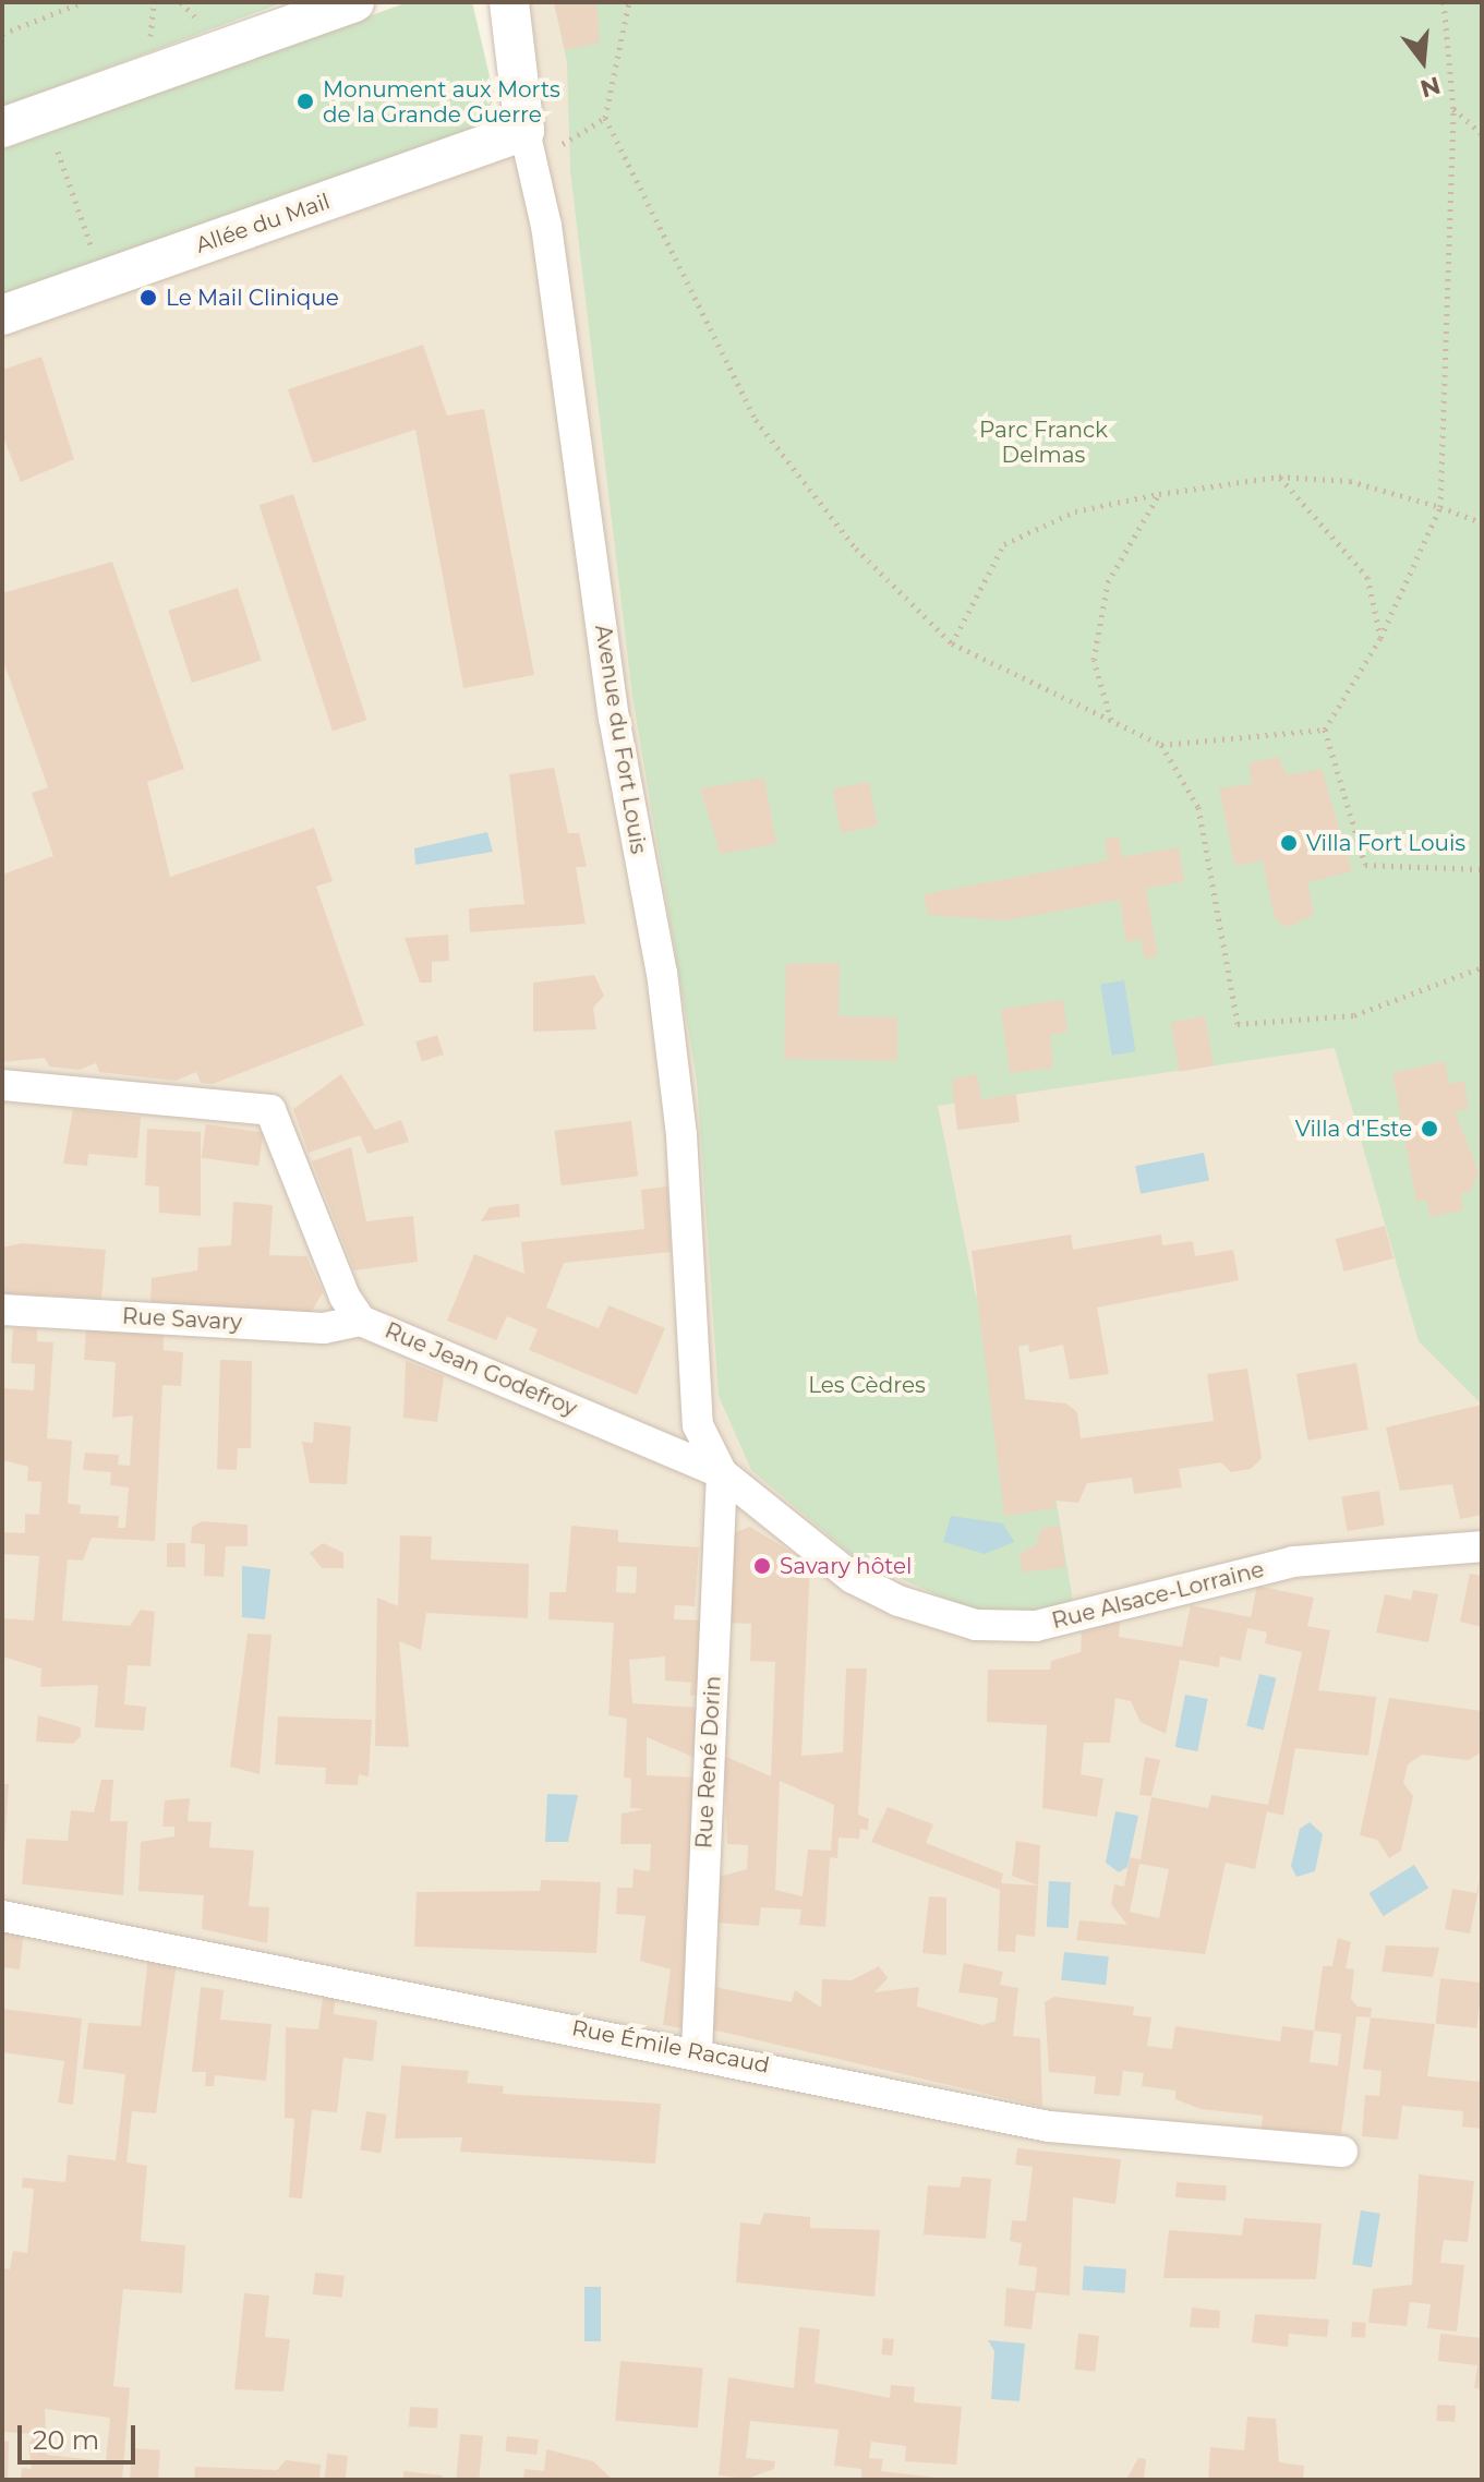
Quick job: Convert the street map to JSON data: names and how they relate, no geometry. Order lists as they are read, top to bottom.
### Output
{
  "streets": {
    "street": [
      "Allée du Mail",
      "Avenue du Fort Louis",
      "Rue Savary",
      "Rue Jean Godefroy",
      "Rue Alsace-Lorraine",
      "Rue René Dorin",
      "Rue Émile Racaud"
    ]
  },
  "crossings": [
    ["Allée du Mail", "Avenue du Fort Louis"],
    ["Avenue du Fort Louis", "Rue Jean Godefroy"],
    ["Avenue du Fort Louis", "Rue Alsace-Lorraine"],
    ["Avenue du Fort Louis", "Rue René Dorin"],
    ["Rue Savary", "Rue Jean Godefroy"],
    ["Rue Jean Godefroy", "Rue Alsace-Lorraine"],
    ["Rue Jean Godefroy", "Rue René Dorin"],
    ["Rue Alsace-Lorraine", "Rue René Dorin"],
    ["Rue René Dorin", "Rue Émile Racaud"]
  ],
  "parks": ["Parc Franck Delmas", "Les Cèdres"],
  "places": [
    "Monument aux Morts de la Grande Guerre",
    "Le Mail Clinique",
    "Villa Fort Louis",
    "Villa d'Este",
    "Savary hôtel"
  ],
  "scale_bar": "20 m",
  "north": "bottom"
}
